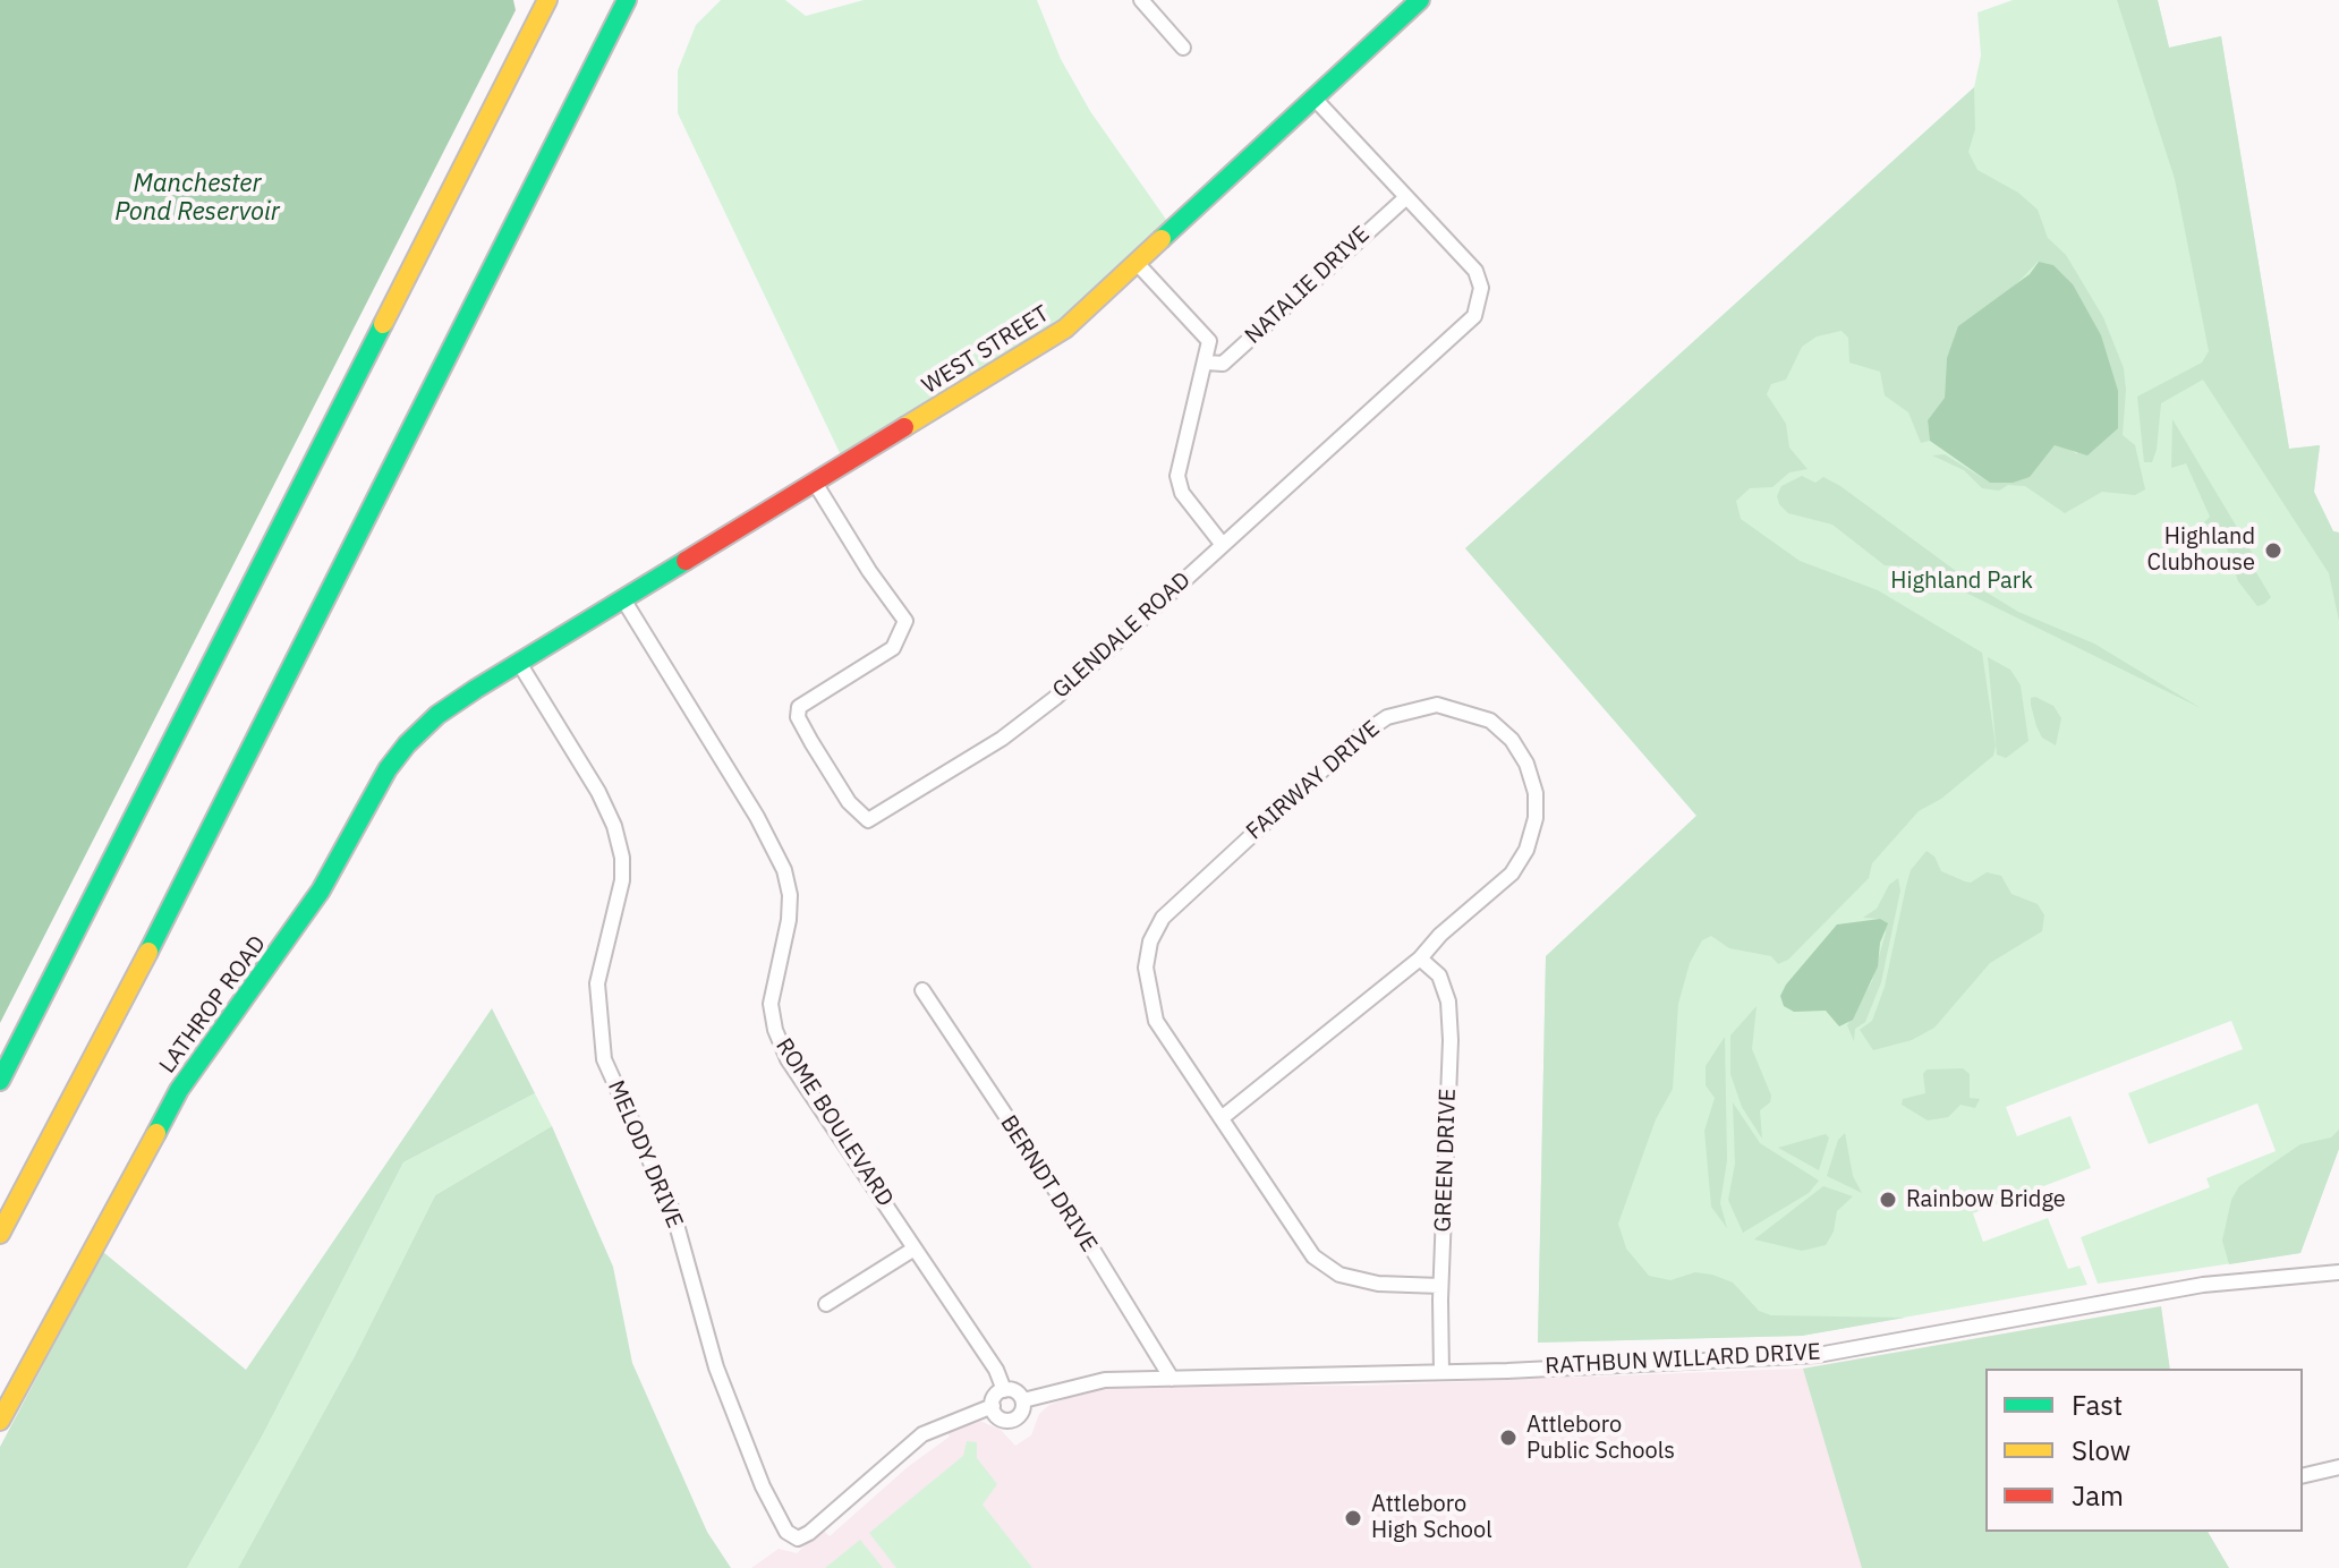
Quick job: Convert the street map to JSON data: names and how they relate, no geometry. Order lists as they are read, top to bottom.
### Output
{
  "streets": {
    "main road": ["WEST STREET", "LATHROP ROAD"],
    "street": [
      "NATALIE DRIVE",
      "GLENDALE ROAD",
      "FAIRWAY DRIVE",
      "ROME BOULEVARD",
      "MELODY DRIVE",
      "GREEN DRIVE",
      "BERNDT DRIVE",
      "RATHBUN WILLARD DRIVE"
    ]
  },
  "crossings": [
    ["NATALIE DRIVE", "GLENDALE ROAD"],
    ["WEST STREET", "GLENDALE ROAD"],
    ["WEST STREET", "LATHROP ROAD"],
    ["WEST STREET", "ROME BOULEVARD"],
    ["WEST STREET", "MELODY DRIVE"],
    ["FAIRWAY DRIVE", "GREEN DRIVE"],
    ["LATHROP ROAD", "MELODY DRIVE"],
    ["ROME BOULEVARD", "MELODY DRIVE"],
    ["ROME BOULEVARD", "RATHBUN WILLARD DRIVE"],
    ["MELODY DRIVE", "RATHBUN WILLARD DRIVE"],
    ["GREEN DRIVE", "RATHBUN WILLARD DRIVE"],
    ["BERNDT DRIVE", "RATHBUN WILLARD DRIVE"]
  ],
  "water": ["Manchester Pond Reservoir"],
  "parks": ["Highland Park"],
  "places": [
    "Highland Clubhouse",
    "Rainbow Bridge",
    "Attleboro Public Schools",
    "Attleboro High School"
  ],
  "legend": ["Fast", "Slow", "Jam"]
}
